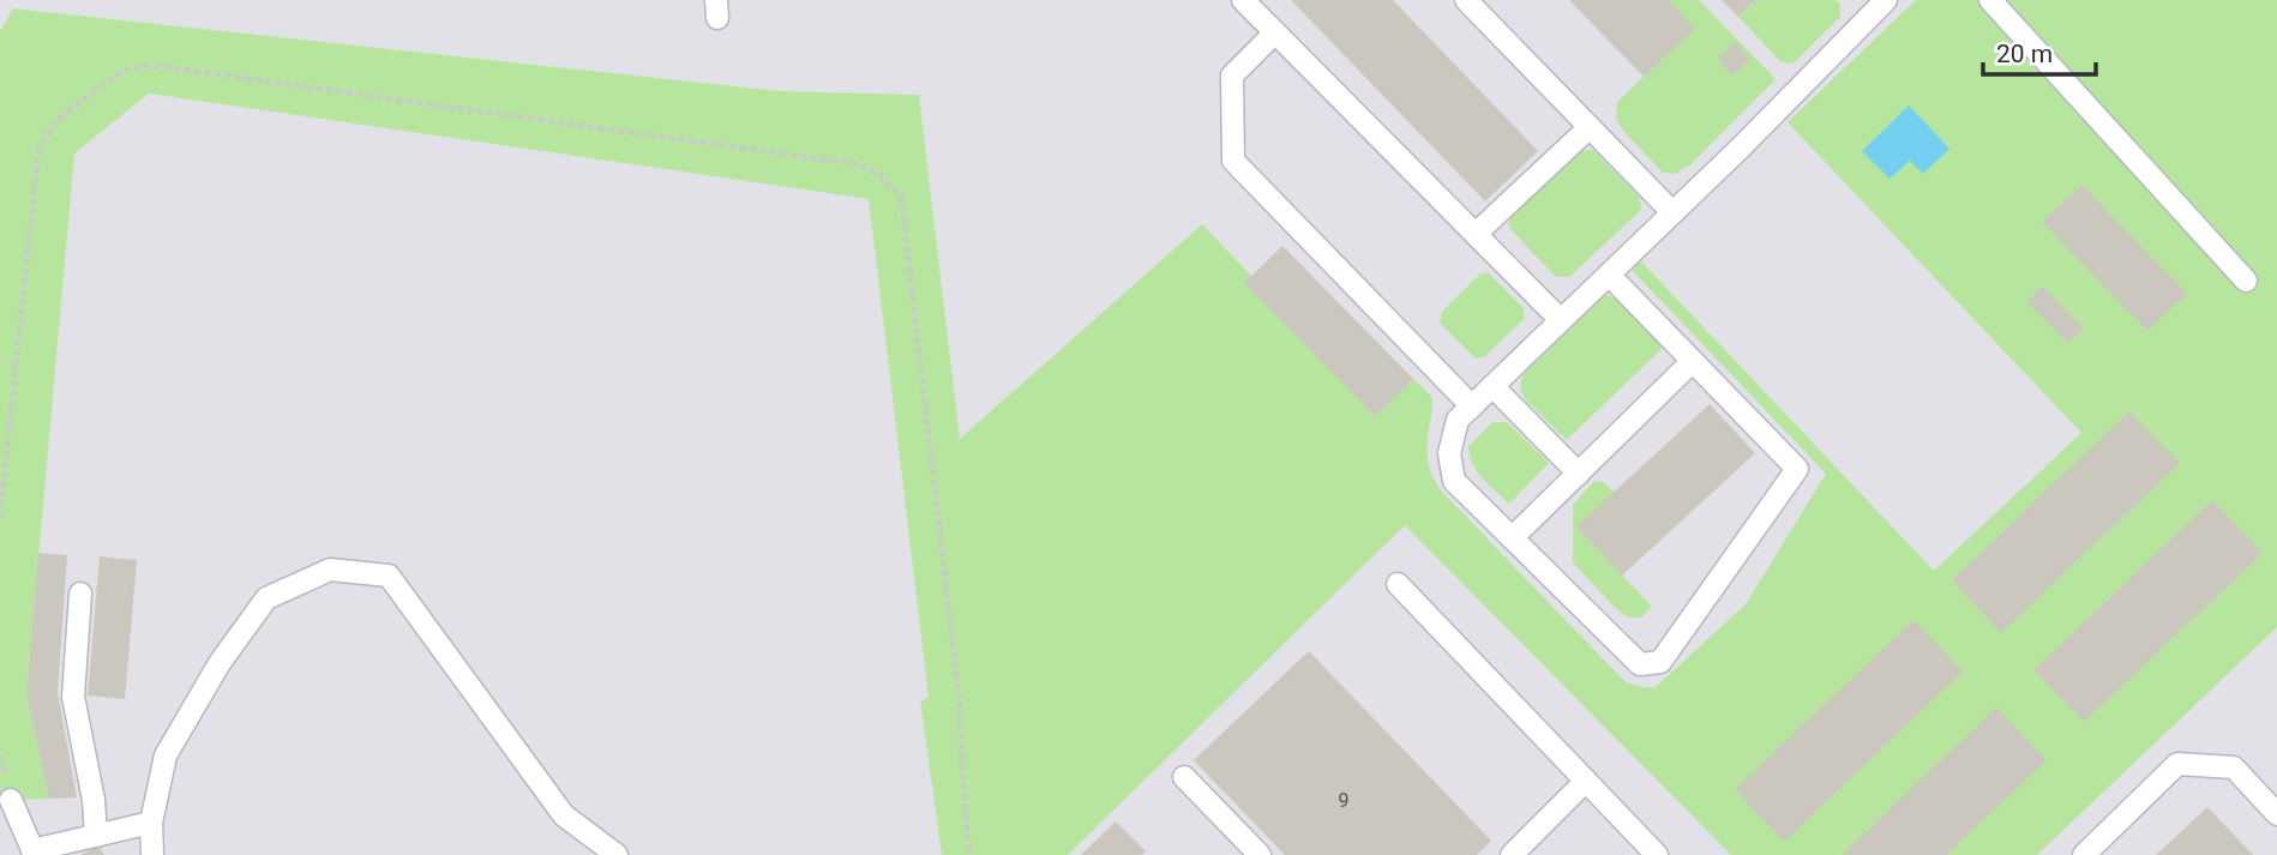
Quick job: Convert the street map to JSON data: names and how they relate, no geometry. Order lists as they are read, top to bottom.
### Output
{
  "house_numbers": ["9"],
  "scale_bar": "20 m"
}
